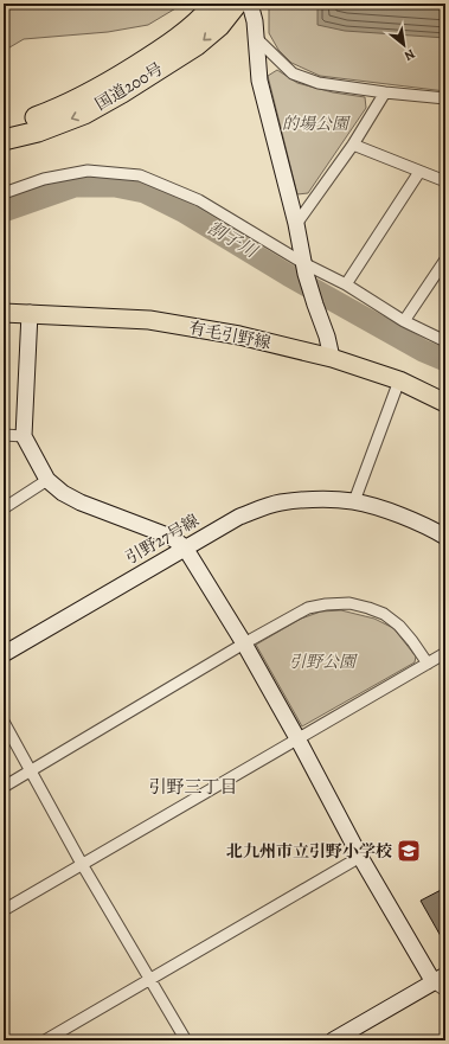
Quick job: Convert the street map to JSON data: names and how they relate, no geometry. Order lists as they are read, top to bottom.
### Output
{
  "streets": {
    "highway": ["国道200号"],
    "main road": ["有毛引野線"],
    "street": ["引野27号線"]
  },
  "districts": ["引野三丁目"],
  "water": ["割子川"],
  "parks": ["的場公園", "引野公園"],
  "places": {
    "school or university": ["北九州市立引野小学校"]
  },
  "north": "bottom right"
}
